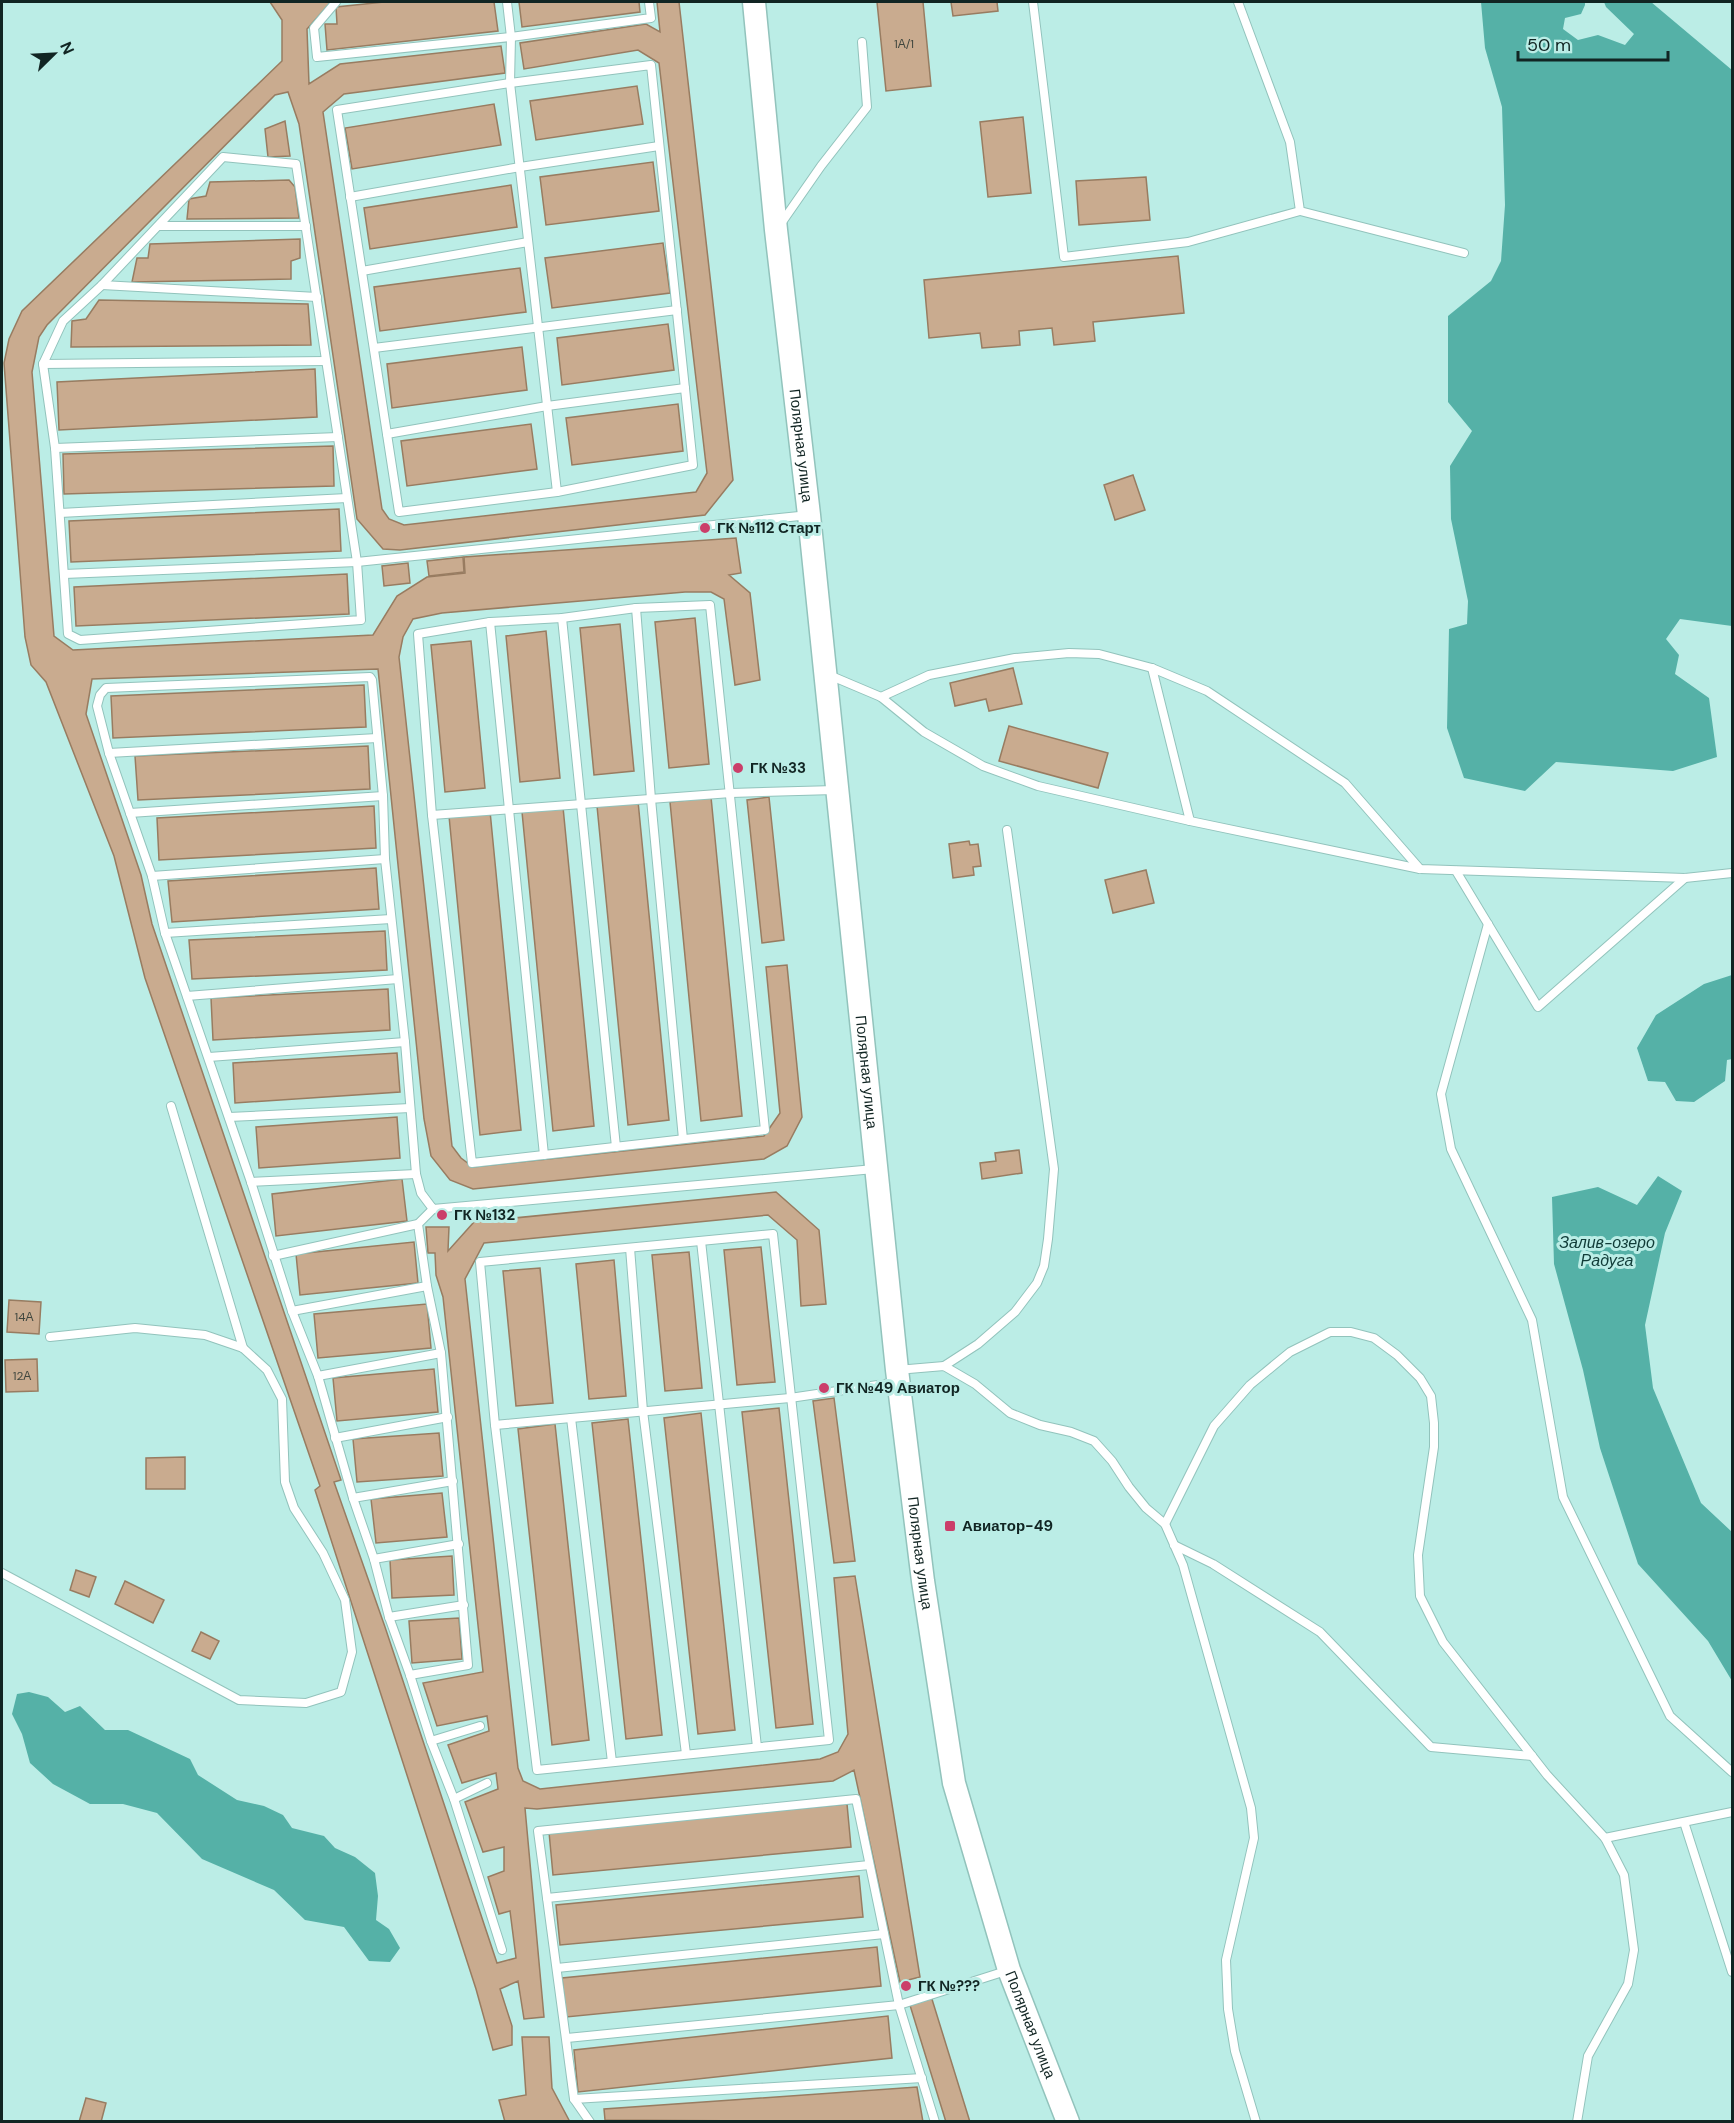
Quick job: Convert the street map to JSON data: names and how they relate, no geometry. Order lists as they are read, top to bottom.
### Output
{
  "streets": {
    "main road": ["Полярная улица"]
  },
  "water": ["Залив-озеро Радуга"],
  "places": {
    "other": [
      "ГК №112 Старт",
      "ГК №33",
      "ГК №132",
      "ГК №49 Авиатор",
      "ГК №???"
    ],
    "transit": ["Авиатор-49"]
  },
  "house_numbers": ["1А/1", "14А", "12А"],
  "scale_bar": "50 m",
  "north": "top right"
}
